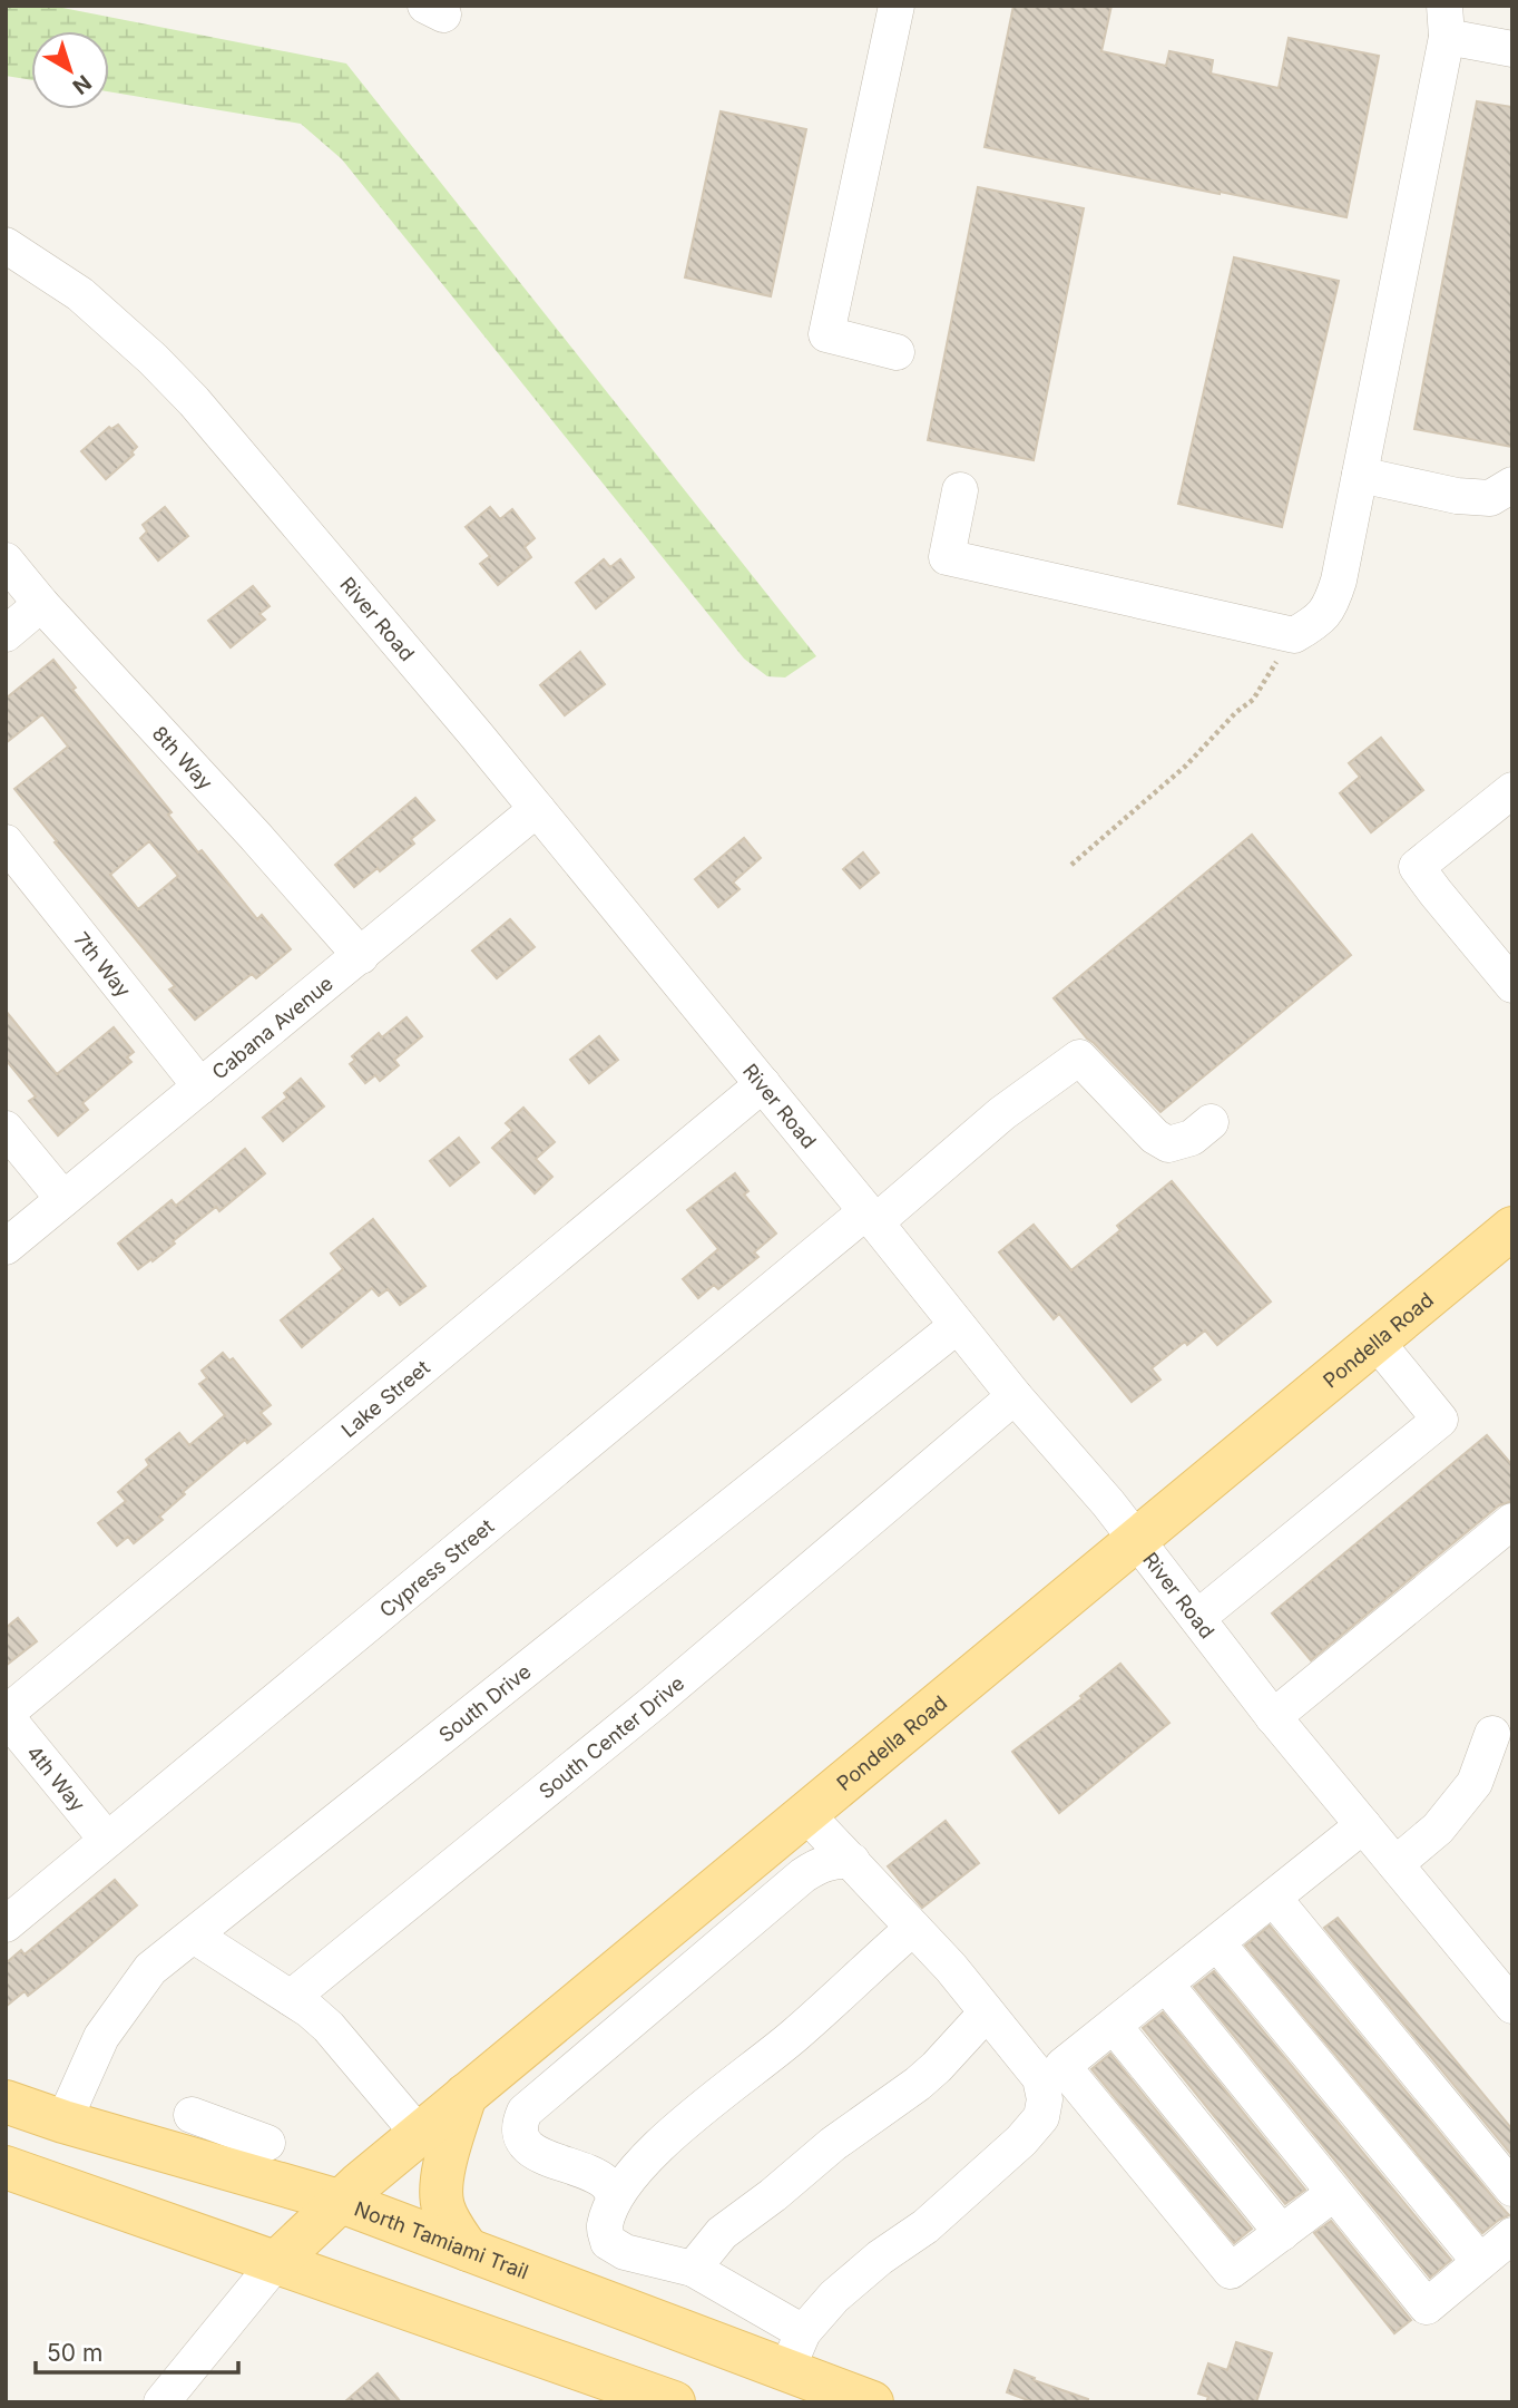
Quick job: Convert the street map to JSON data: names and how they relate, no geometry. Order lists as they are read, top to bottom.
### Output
{
  "streets": {
    "main road": ["Pondella Road", "North Tamiami Trail"],
    "street": [
      "River Road",
      "8th Way",
      "7th Way",
      "Cabana Avenue",
      "Lake Street",
      "Cypress Street",
      "South Drive",
      "South Center Drive",
      "4th Way"
    ]
  },
  "crossings": [
    ["River Road", "Cabana Avenue"],
    ["River Road", "Pondella Road"],
    ["River Road", "Lake Street"],
    ["River Road", "Cypress Street"],
    ["River Road", "South Drive"],
    ["River Road", "South Center Drive"],
    ["8th Way", "Cabana Avenue"],
    ["7th Way", "Cabana Avenue"],
    ["Pondella Road", "North Tamiami Trail"],
    ["Lake Street", "4th Way"],
    ["Cypress Street", "4th Way"],
    ["South Drive", "North Tamiami Trail"]
  ],
  "scale_bar": "50 m",
  "north": "bottom right"
}
